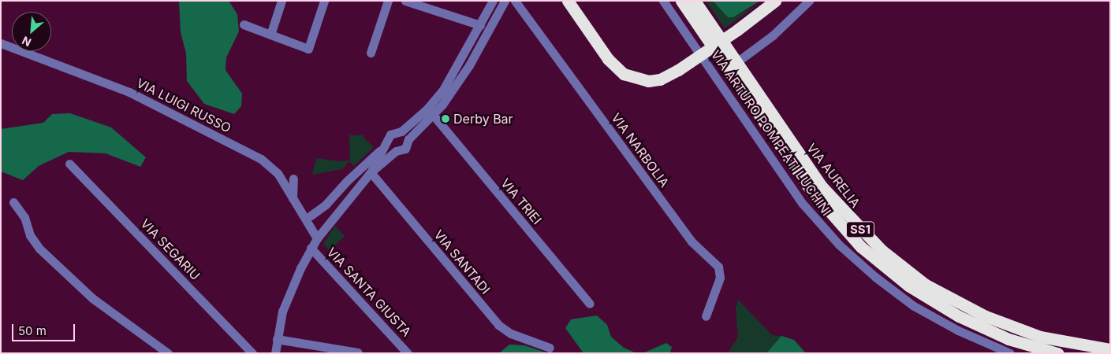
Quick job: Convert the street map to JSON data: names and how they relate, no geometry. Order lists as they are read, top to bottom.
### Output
{
  "streets": {
    "highway": ["VIA AURELIA", "SS1"],
    "street": [
      "VIA LUIGI RUSSO",
      "VIA ARTURO POMPEATI LUCHINI",
      "VIA NARBOLIA",
      "VIA TRIEI",
      "VIA SEGARIU",
      "VIA SANTADI",
      "VIA SANTA GIUSTA"
    ]
  },
  "places": ["Derby Bar"],
  "scale_bar": "50 m",
  "north": "bottom left"
}
